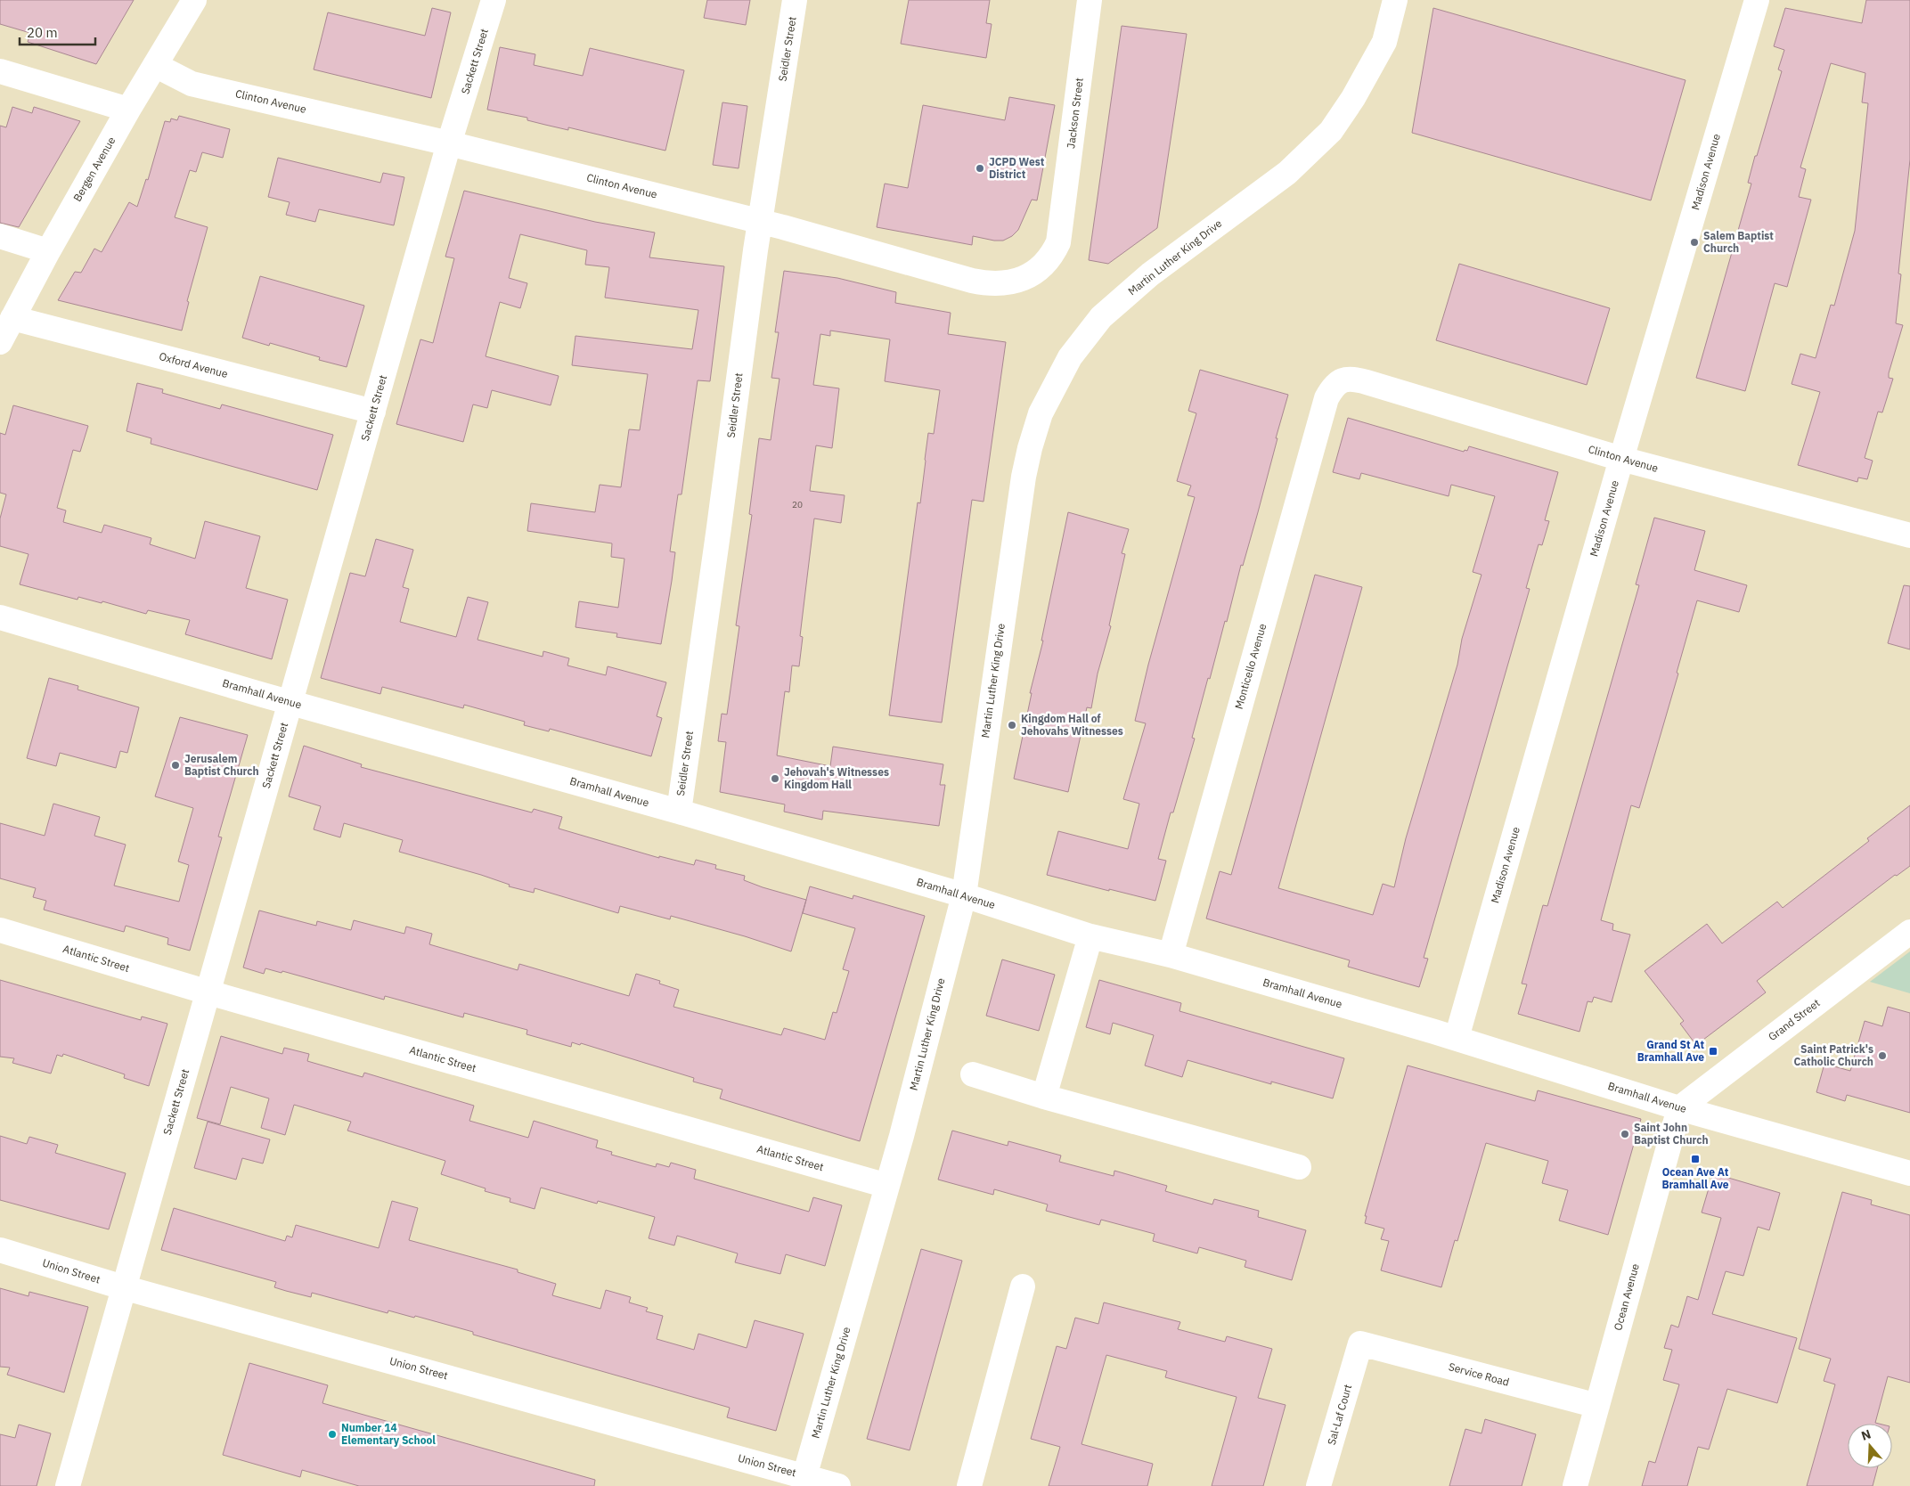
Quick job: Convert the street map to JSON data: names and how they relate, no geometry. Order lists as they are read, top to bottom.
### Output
{
  "streets": {
    "street": [
      "Seidler Street",
      "Sackett Street",
      "Clinton Avenue",
      "Jackson Street",
      "Bergen Avenue",
      "Madison Avenue",
      "Martin Luther King Drive",
      "Oxford Avenue",
      "Monticello Avenue",
      "Bramhall Avenue",
      "Atlantic Street",
      "Grand Street",
      "Union Street",
      "Ocean Avenue",
      "Service Road",
      "Sal-Laf Court"
    ]
  },
  "crossings": [
    ["Seidler Street", "Clinton Avenue"],
    ["Seidler Street", "Bramhall Avenue"],
    ["Sackett Street", "Clinton Avenue"],
    ["Sackett Street", "Oxford Avenue"],
    ["Sackett Street", "Bramhall Avenue"],
    ["Sackett Street", "Atlantic Street"],
    ["Sackett Street", "Union Street"],
    ["Clinton Avenue", "Jackson Street"],
    ["Clinton Avenue", "Bergen Avenue"],
    ["Clinton Avenue", "Madison Avenue"],
    ["Clinton Avenue", "Monticello Avenue"],
    ["Bergen Avenue", "Oxford Avenue"],
    ["Madison Avenue", "Bramhall Avenue"],
    ["Martin Luther King Drive", "Bramhall Avenue"],
    ["Martin Luther King Drive", "Atlantic Street"],
    ["Martin Luther King Drive", "Union Street"],
    ["Monticello Avenue", "Bramhall Avenue"],
    ["Bramhall Avenue", "Grand Street"],
    ["Bramhall Avenue", "Ocean Avenue"],
    ["Grand Street", "Ocean Avenue"],
    ["Ocean Avenue", "Service Road"],
    ["Service Road", "Sal-Laf Court"]
  ],
  "places": {
    "other": [
      "JCPD West District",
      "Salem Baptist Church",
      "Kingdom Hall of Jehovahs Witnesses",
      "Jerusalem Baptist Church",
      "Jehovah's Witnesses Kingdom Hall",
      "Saint Patrick's Catholic Church",
      "Saint John Baptist Church",
      "Number 14 Elementary School"
    ],
    "transit": ["Grand St At Bramhall Ave", "Ocean Ave At Bramhall Ave"]
  },
  "house_numbers": ["20"],
  "scale_bar": "20 m",
  "north": "top"
}
